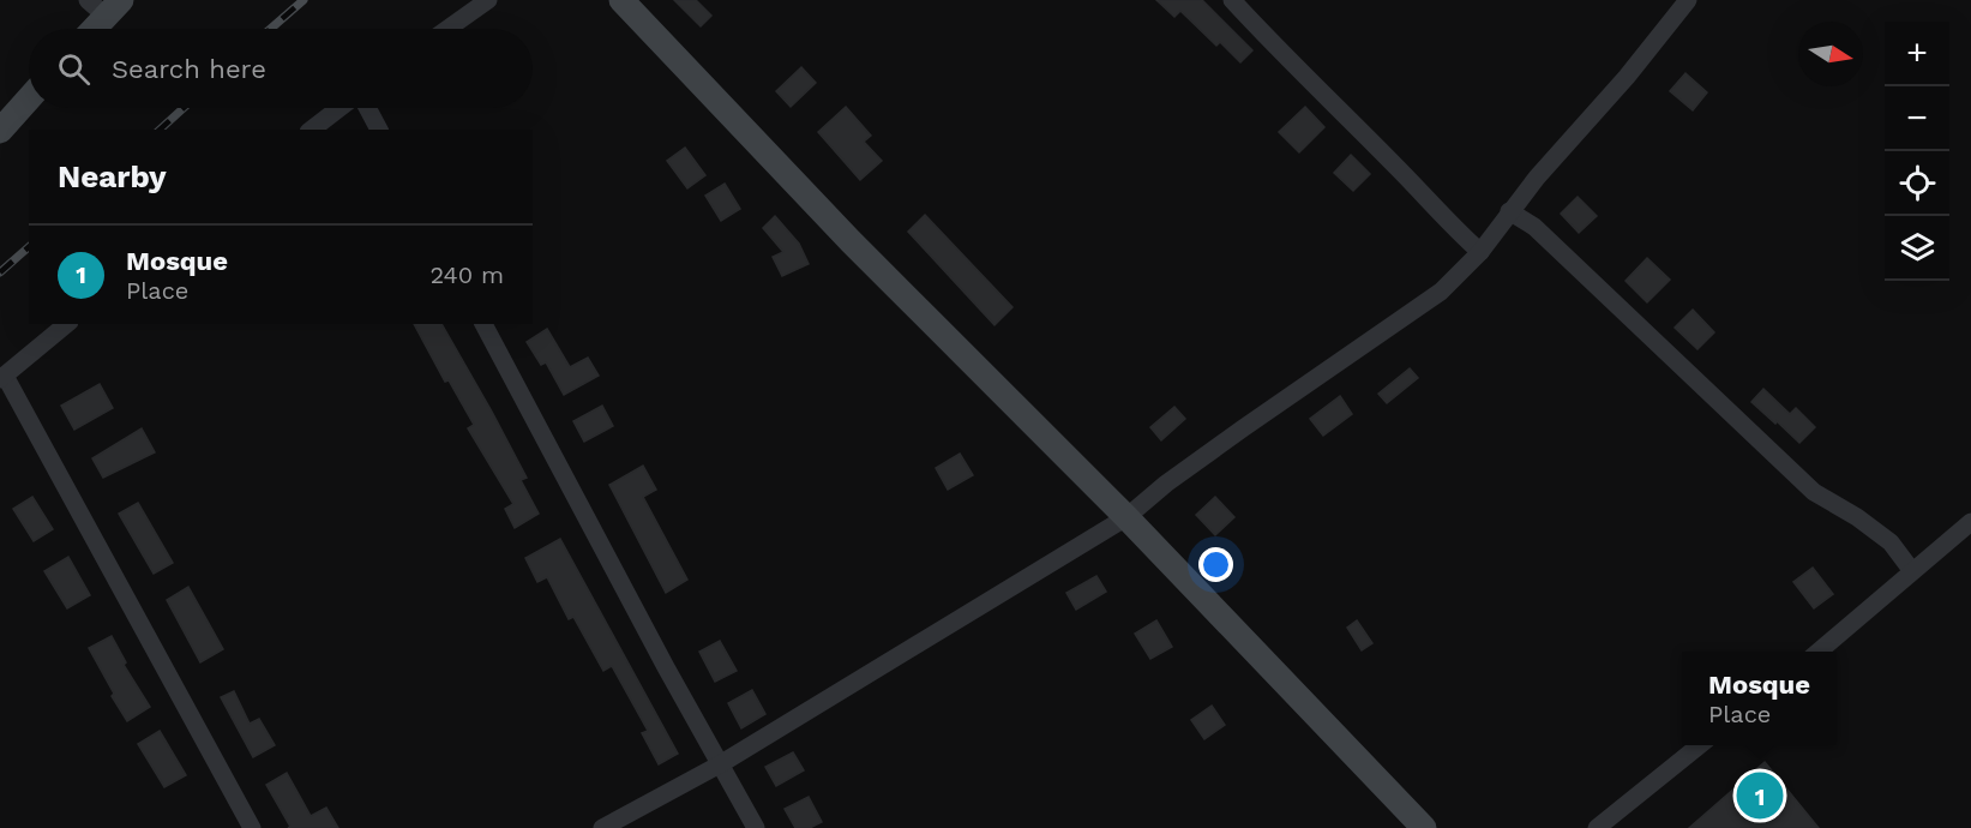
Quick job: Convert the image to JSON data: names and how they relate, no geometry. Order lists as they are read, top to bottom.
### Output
{
  "north": "right",
  "page": {
    "map_buttons": ["+", "−"],
    "search": "Search here",
    "heading": "Nearby",
    "list": [
      {
        "mark": "1",
        "name": "Mosque",
        "note": "Place",
        "value": "240 m"
      }
    ],
    "popup": ["Mosque", "Place"],
    "pins": "1"
  }
}
